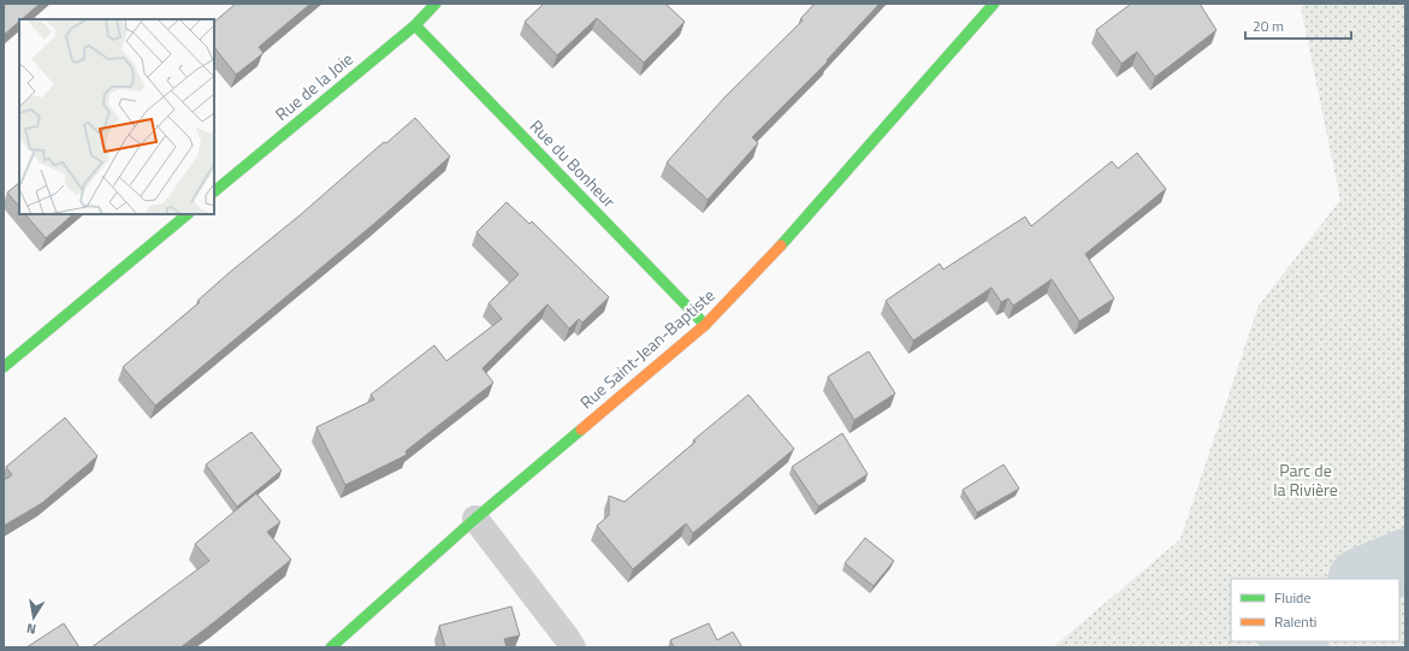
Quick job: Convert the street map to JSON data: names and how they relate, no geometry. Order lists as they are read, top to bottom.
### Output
{
  "streets": {
    "street": ["Rue de la Joie", "Rue du Bonheur", "Rue Saint-Jean-Baptiste"]
  },
  "crossings": [
    ["Rue de la Joie", "Rue du Bonheur"],
    ["Rue du Bonheur", "Rue Saint-Jean-Baptiste"]
  ],
  "parks": ["Parc de la Rivière"],
  "legend": ["Fluide", "Ralenti"],
  "scale_bar": "20 m",
  "north": "bottom"
}
